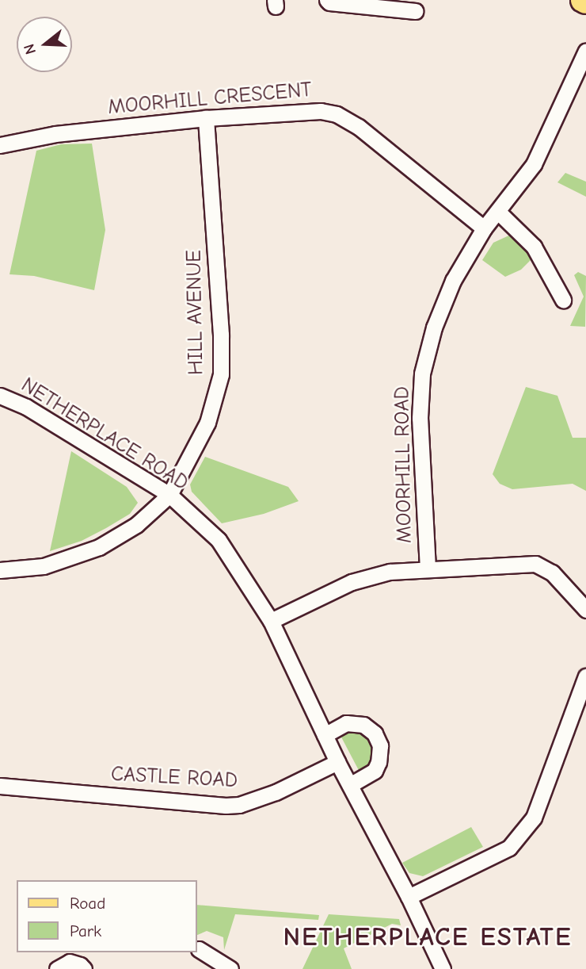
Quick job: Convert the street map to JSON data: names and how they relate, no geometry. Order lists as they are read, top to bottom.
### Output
{
  "streets": {
    "street": [
      "MOORHILL CRESCENT",
      "HILL AVENUE",
      "NETHERPLACE ROAD",
      "MOORHILL ROAD",
      "CASTLE ROAD"
    ]
  },
  "crossings": [
    ["MOORHILL CRESCENT", "HILL AVENUE"],
    ["MOORHILL CRESCENT", "MOORHILL ROAD"],
    ["HILL AVENUE", "NETHERPLACE ROAD"],
    ["NETHERPLACE ROAD", "CASTLE ROAD"]
  ],
  "districts": ["NETHERPLACE ESTATE"],
  "legend": ["Road", "Park"],
  "north": "left"
}
